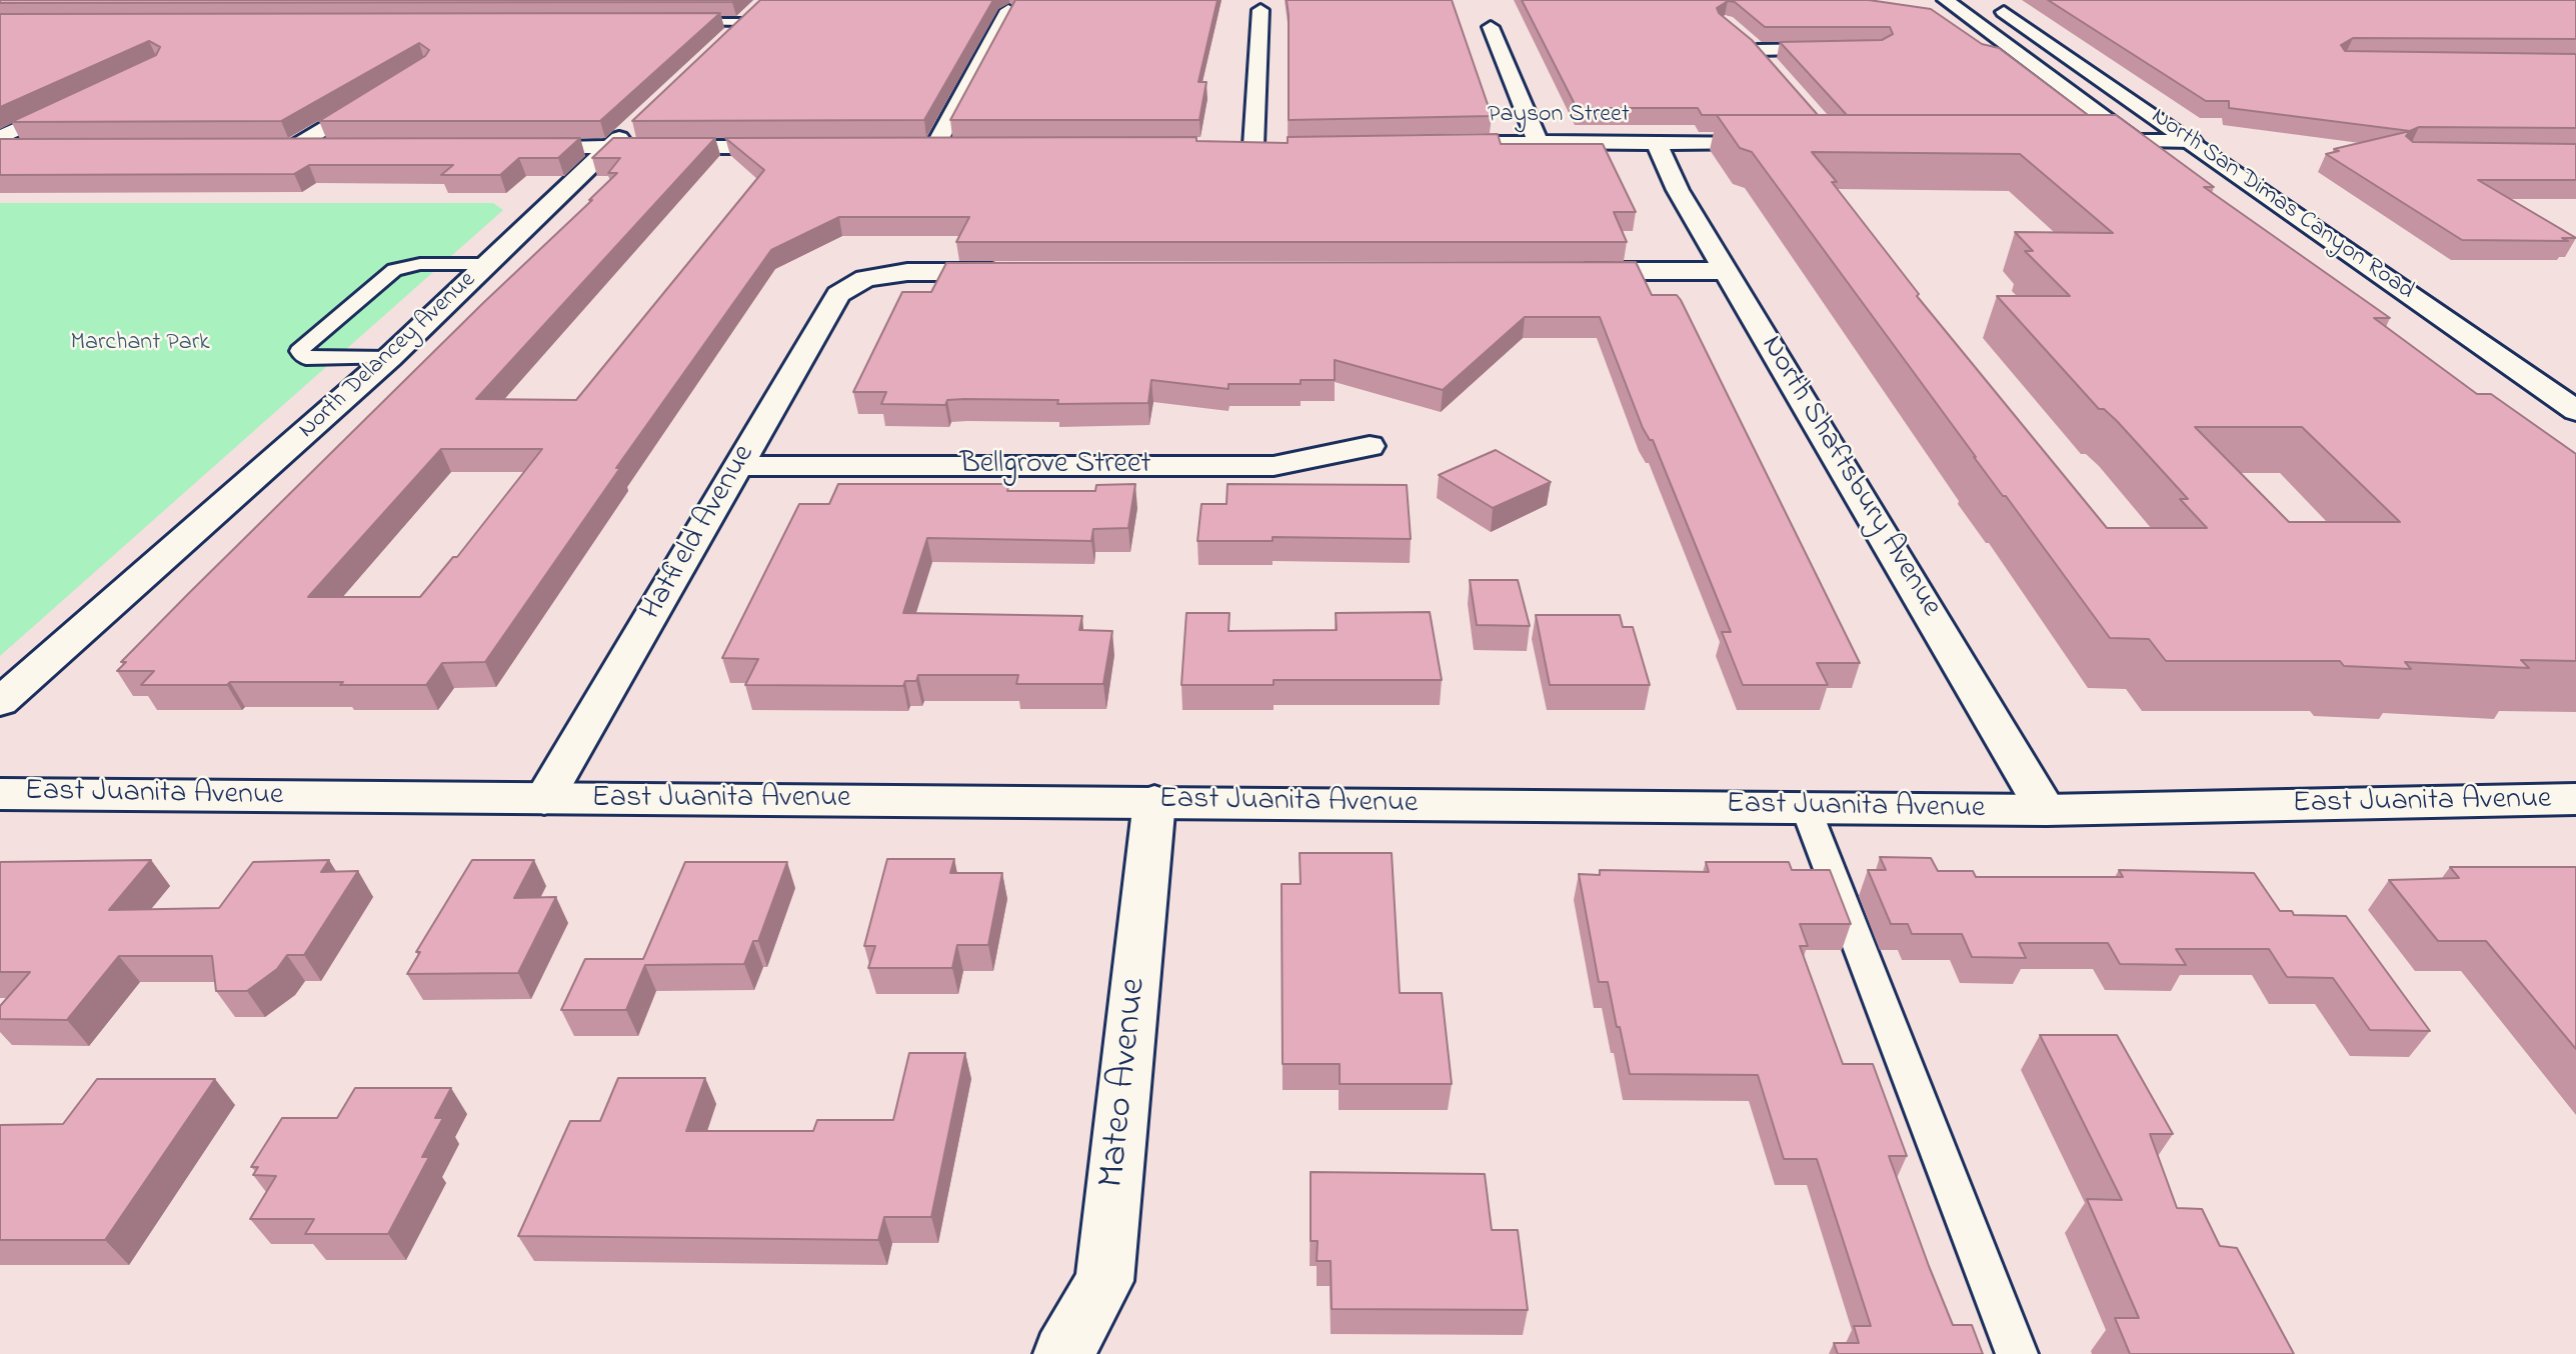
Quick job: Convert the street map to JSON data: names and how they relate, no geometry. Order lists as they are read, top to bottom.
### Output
{
  "streets": {
    "street": [
      "Payson Street",
      "North San Dimas Canyon Road",
      "North Delancey Avenue",
      "Bellgrove Street",
      "North Shaftsbury Avenue",
      "Hatfield Avenue",
      "East Juanita Avenue",
      "Mateo Avenue"
    ]
  },
  "crossings": [
    ["Payson Street", "North Shaftsbury Avenue"],
    ["Bellgrove Street", "Hatfield Avenue"],
    ["North Shaftsbury Avenue", "East Juanita Avenue"],
    ["Hatfield Avenue", "East Juanita Avenue"],
    ["East Juanita Avenue", "Mateo Avenue"]
  ],
  "parks": ["Marchant Park"]
}
